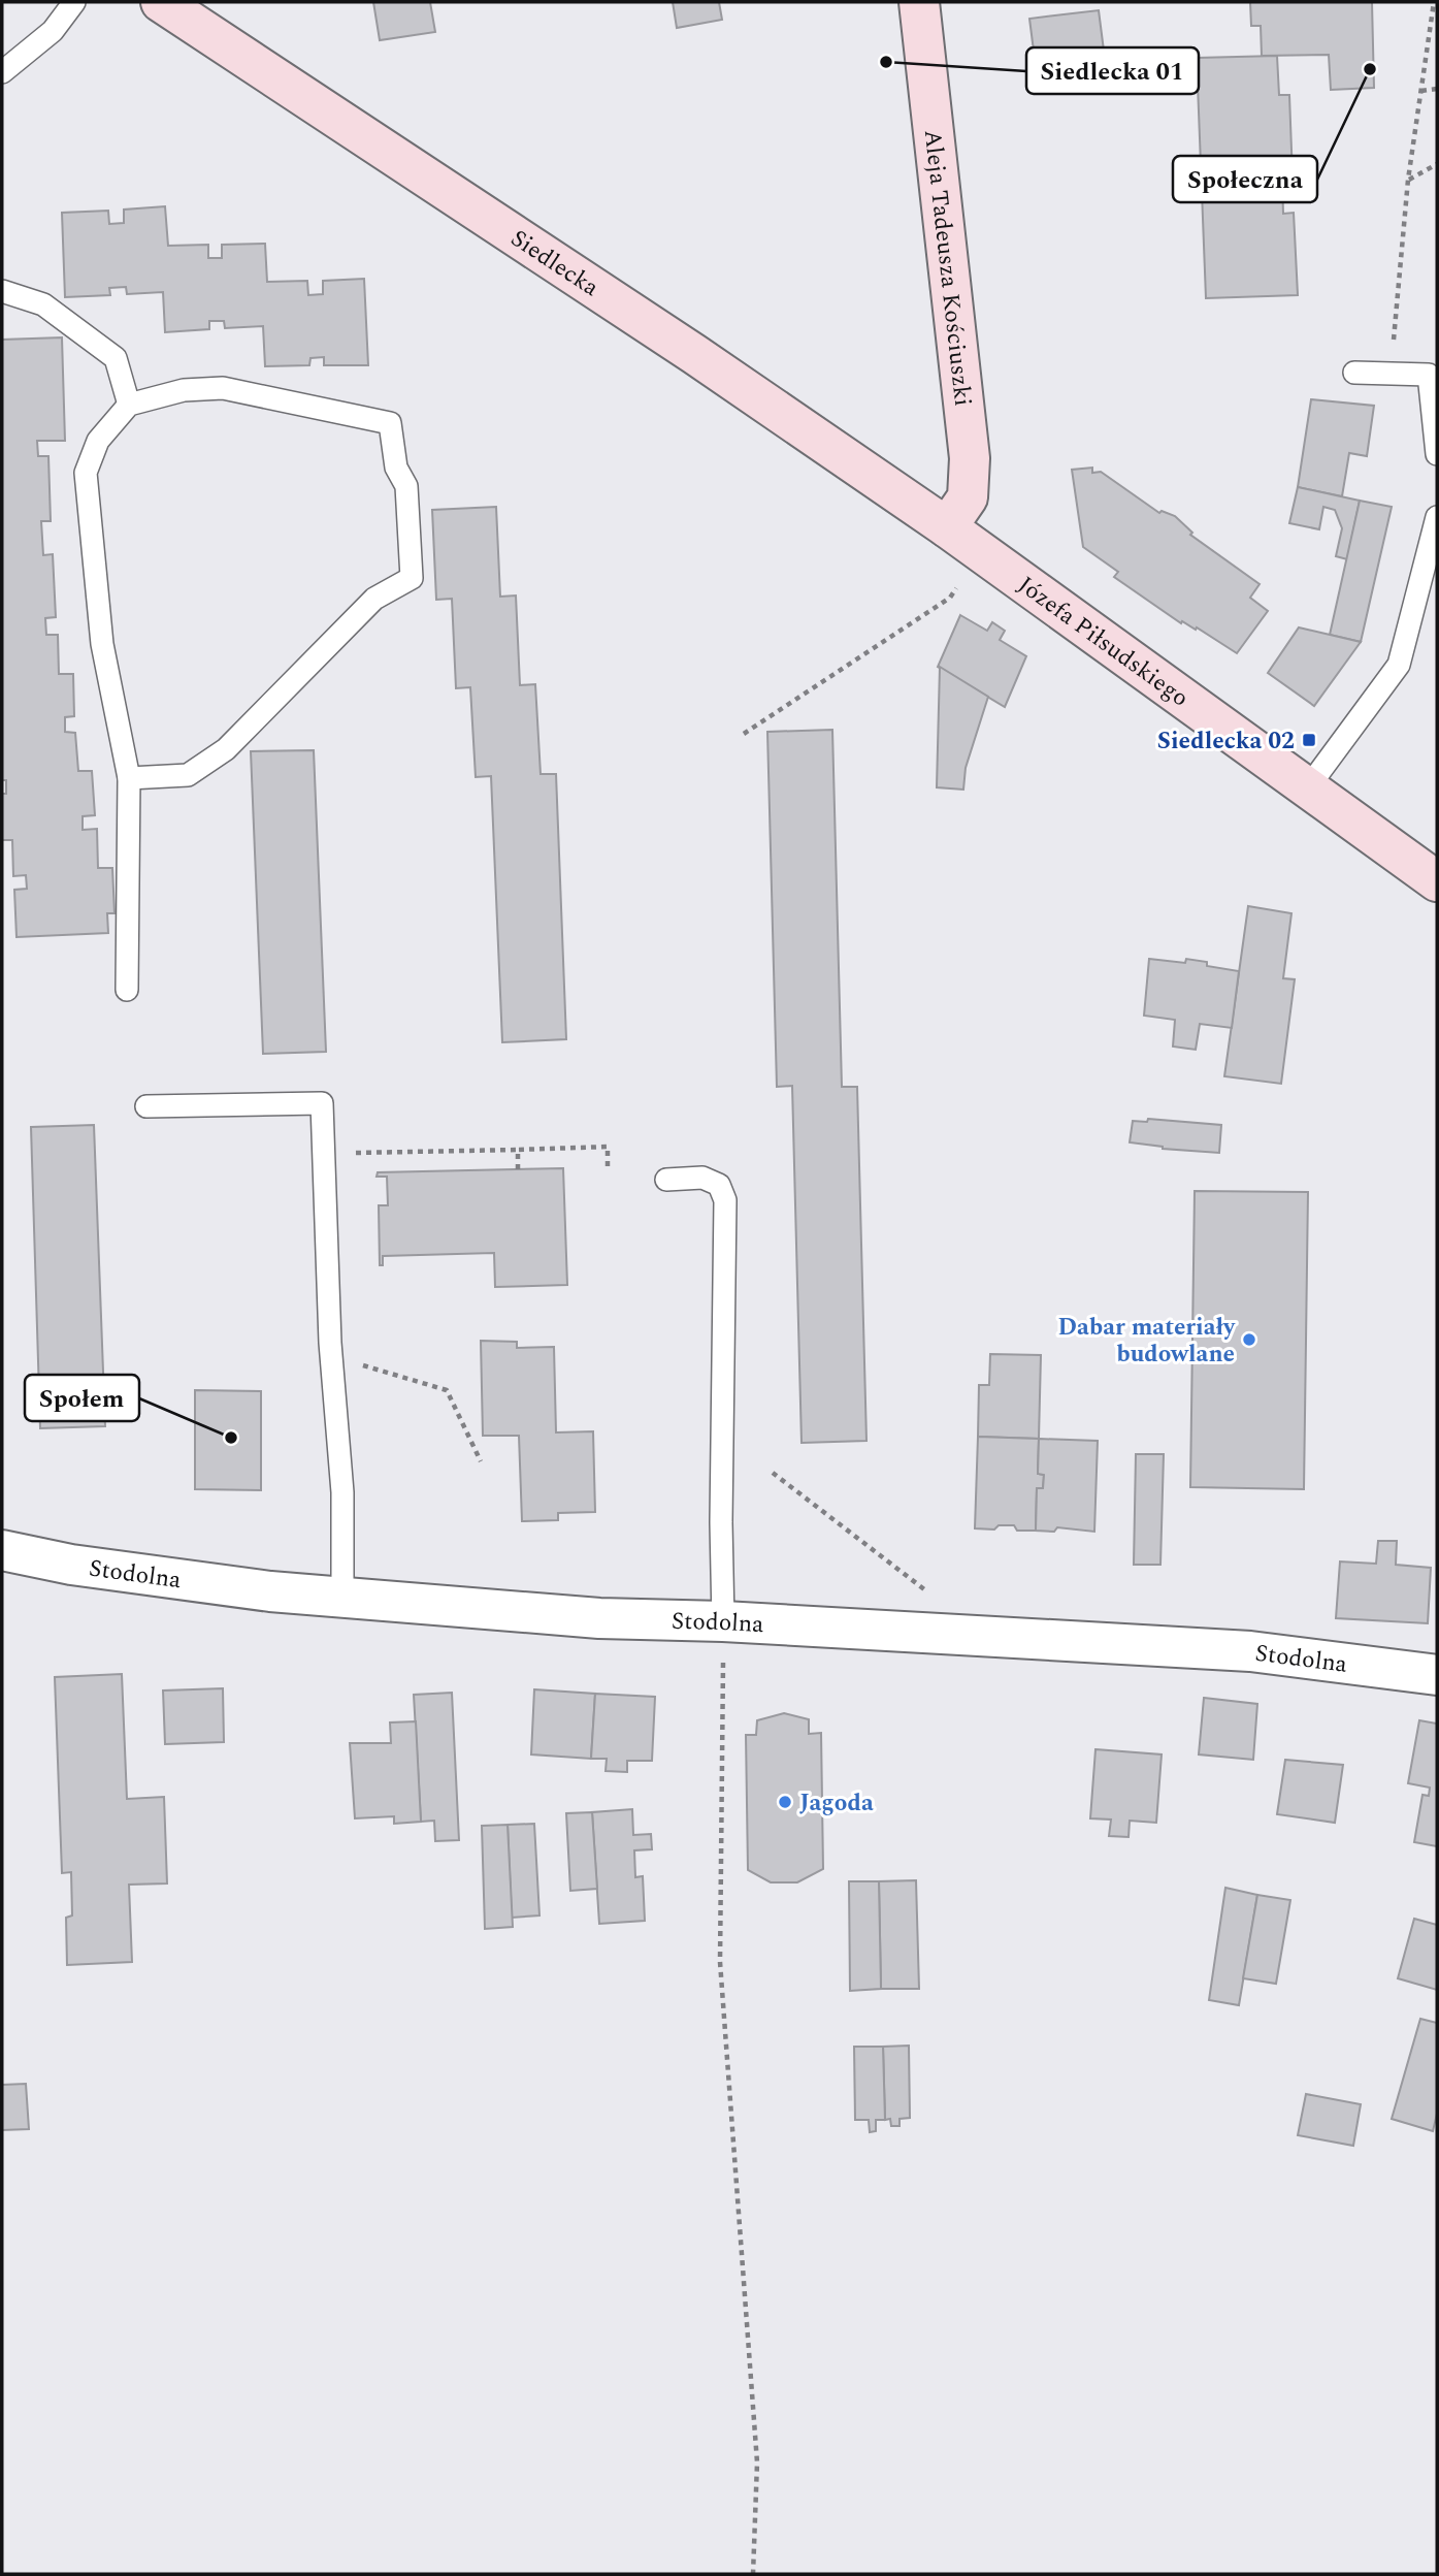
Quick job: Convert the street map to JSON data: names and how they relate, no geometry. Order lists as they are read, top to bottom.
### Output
{
  "streets": {
    "main road": ["Siedlecka", "Aleja Tadeusza Kościuszki", "Józefa Piłsudskiego"],
    "street": ["Stodolna"]
  },
  "crossings": [
    ["Siedlecka", "Aleja Tadeusza Kościuszki"],
    ["Siedlecka", "Józefa Piłsudskiego"],
    ["Aleja Tadeusza Kościuszki", "Józefa Piłsudskiego"]
  ],
  "places": {
    "other": [
      "Siedlecka 01",
      "Społeczna",
      "Dabar materiały budowlane",
      "Społem",
      "Jagoda"
    ],
    "transit": ["Siedlecka 02"]
  }
}
